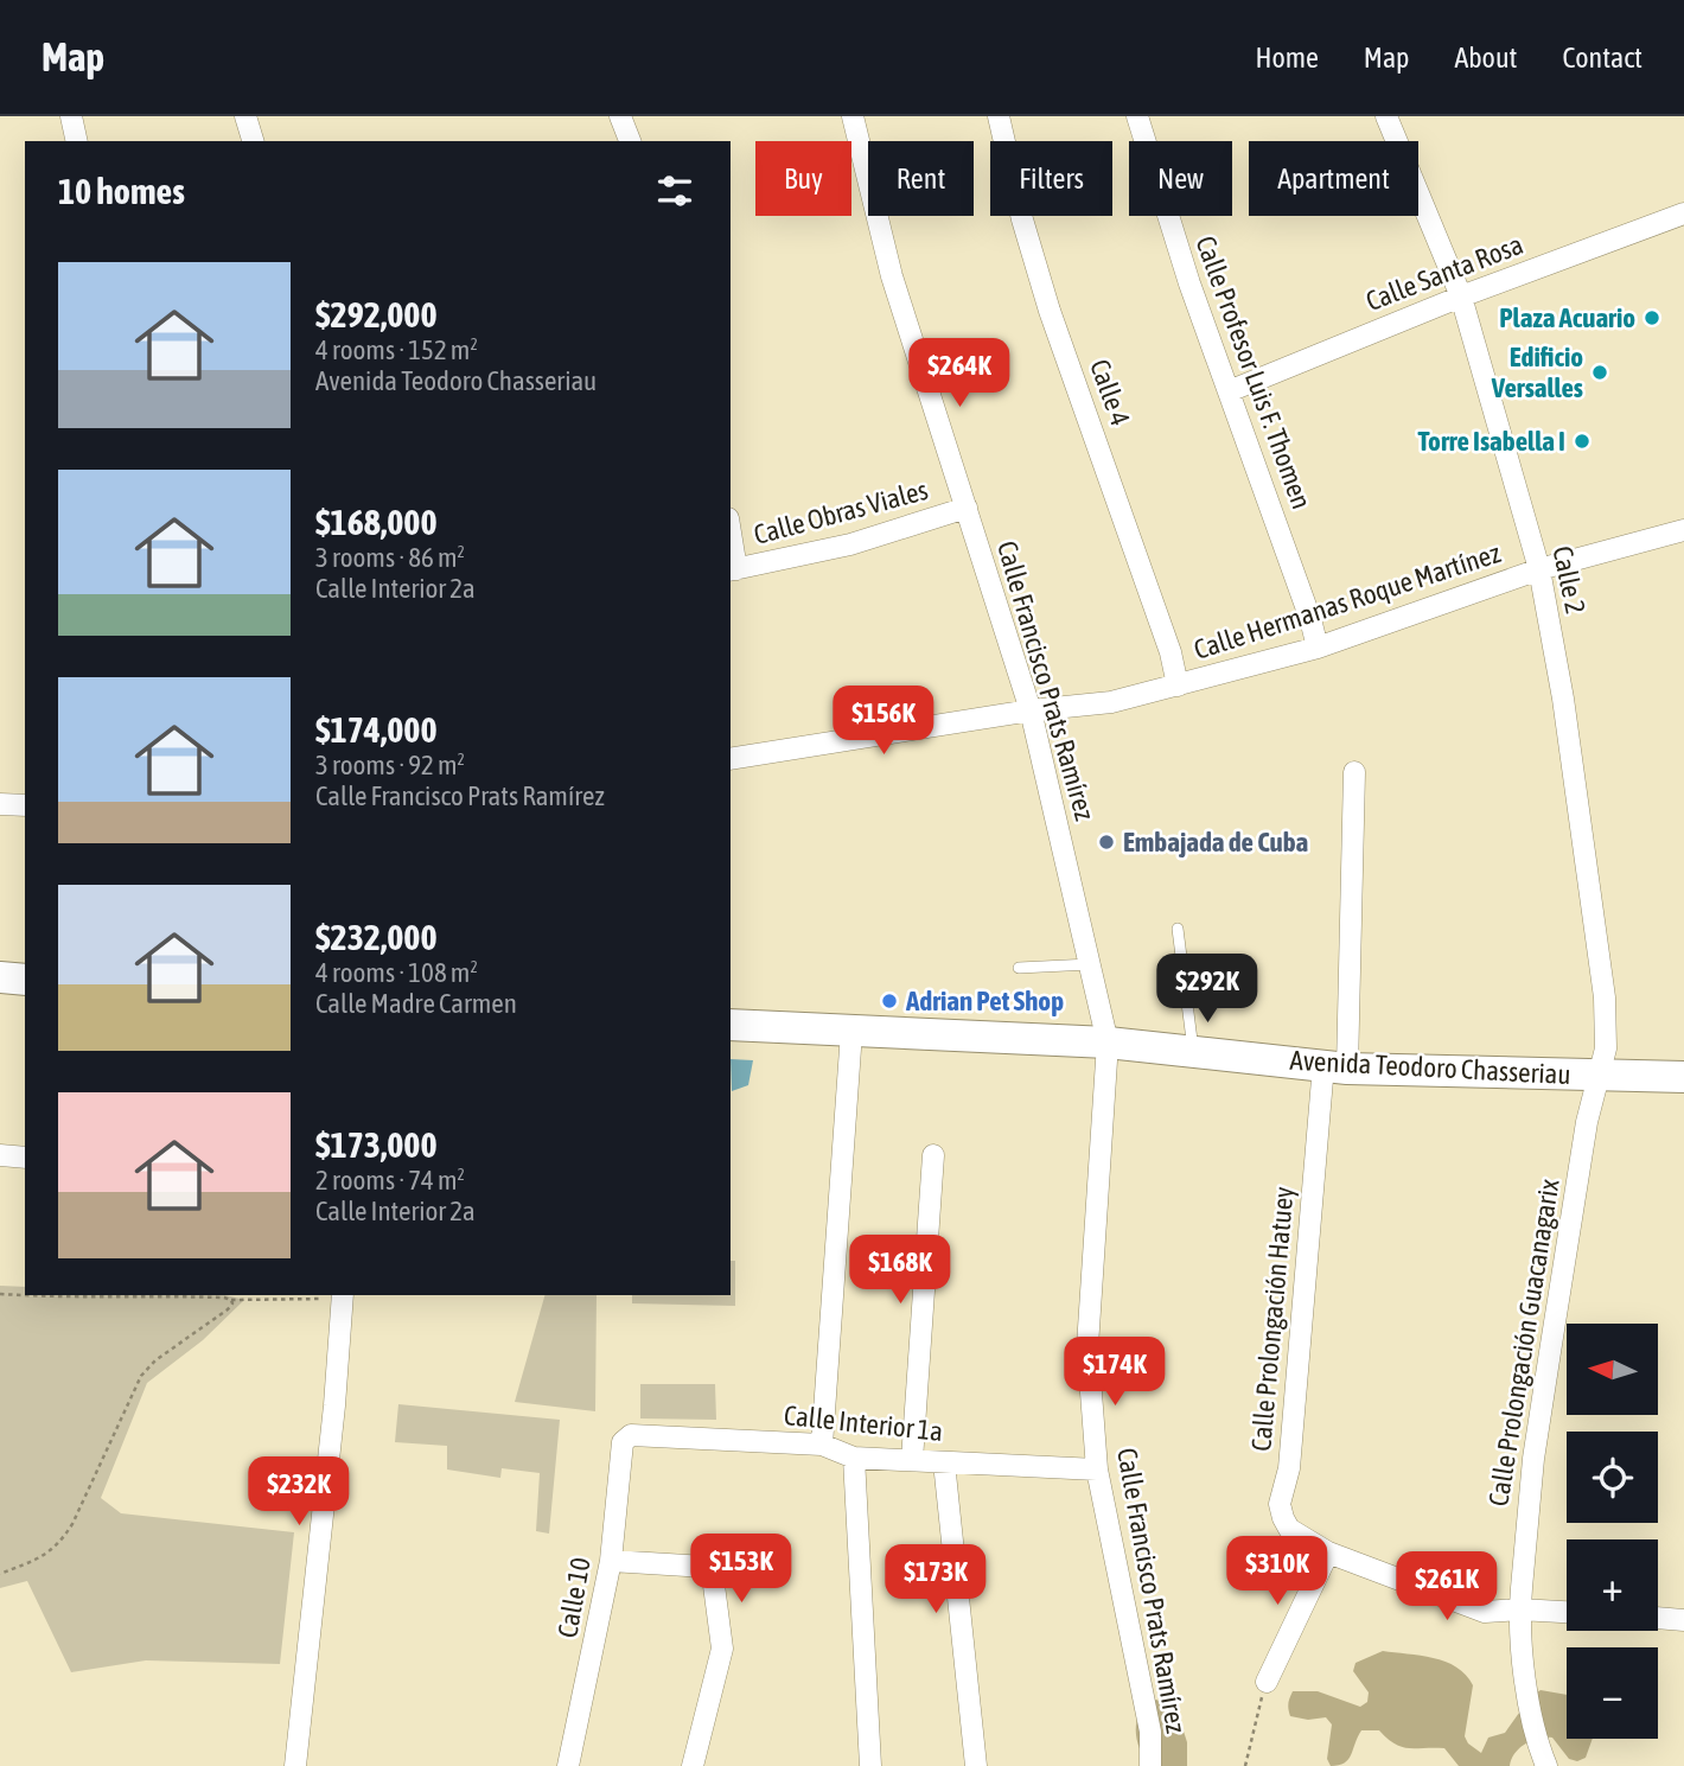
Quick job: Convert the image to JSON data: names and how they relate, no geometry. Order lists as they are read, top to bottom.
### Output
{
  "streets": {
    "street": [
      "Calle Santa Rosa",
      "Calle Profesor Luis F. Thomen",
      "Calle 4",
      "Calle Obras Viales",
      "Calle 2",
      "Calle Hermanas Roque Martínez",
      "Calle Francisco Prats Ramírez",
      "Avenida Teodoro Chasseriau",
      "Calle Prolongación Hatuey",
      "Calle Prolongación Guacanagarix",
      "Calle Interior 1a",
      "Calle 10"
    ]
  },
  "crossings": [
    ["Calle Santa Rosa", "Calle Profesor Luis F. Thomen"],
    ["Calle Santa Rosa", "Calle 2"],
    ["Calle Profesor Luis F. Thomen", "Calle Hermanas Roque Martínez"],
    ["Calle 4", "Calle Hermanas Roque Martínez"],
    ["Calle Obras Viales", "Calle Francisco Prats Ramírez"],
    ["Calle 2", "Calle Hermanas Roque Martínez"],
    ["Calle 2", "Avenida Teodoro Chasseriau"],
    ["Calle 2", "Calle Prolongación Guacanagarix"],
    ["Calle Hermanas Roque Martínez", "Calle Francisco Prats Ramírez"],
    ["Calle Francisco Prats Ramírez", "Avenida Teodoro Chasseriau"],
    ["Calle Francisco Prats Ramírez", "Calle Interior 1a"],
    ["Avenida Teodoro Chasseriau", "Calle Prolongación Hatuey"],
    ["Avenida Teodoro Chasseriau", "Calle Prolongación Guacanagarix"],
    ["Calle Prolongación Hatuey", "Calle Prolongación Guacanagarix"],
    ["Calle Interior 1a", "Calle 10"]
  ],
  "places": [
    "Plaza Acuario",
    "Edificio Versalles",
    "Torre Isabella I",
    "Embajada de Cuba",
    "Adrian Pet Shop"
  ],
  "north": "left",
  "page": {
    "header": "Map",
    "nav": [
      "Home",
      "Map",
      "About",
      "Contact"
    ],
    "chip": [
      "Buy",
      "Rent",
      "Filters",
      "New",
      "Apartment"
    ],
    "heading": "10 homes",
    "list": [
      {
        "name": "$292,000",
        "note": "4 rooms · 152 m² · Avenida Teodoro Chasseriau"
      },
      {
        "name": "$168,000",
        "note": "3 rooms · 86 m² · Calle Interior 2a"
      },
      {
        "name": "$174,000",
        "note": "3 rooms · 92 m² · Calle Francisco Prats Ramírez"
      },
      {
        "name": "$232,000",
        "note": "4 rooms · 108 m² · Calle Madre Carmen"
      },
      {
        "name": "$173,000",
        "note": "2 rooms · 74 m² · Calle Interior 2a"
      }
    ],
    "price": [
      "$264K",
      "$156K",
      "$292K",
      "$168K",
      "$174K",
      "$232K",
      "$153K",
      "$310K",
      "$173K",
      "$261K"
    ],
    "map_buttons": ["+", "−"]
  }
}
